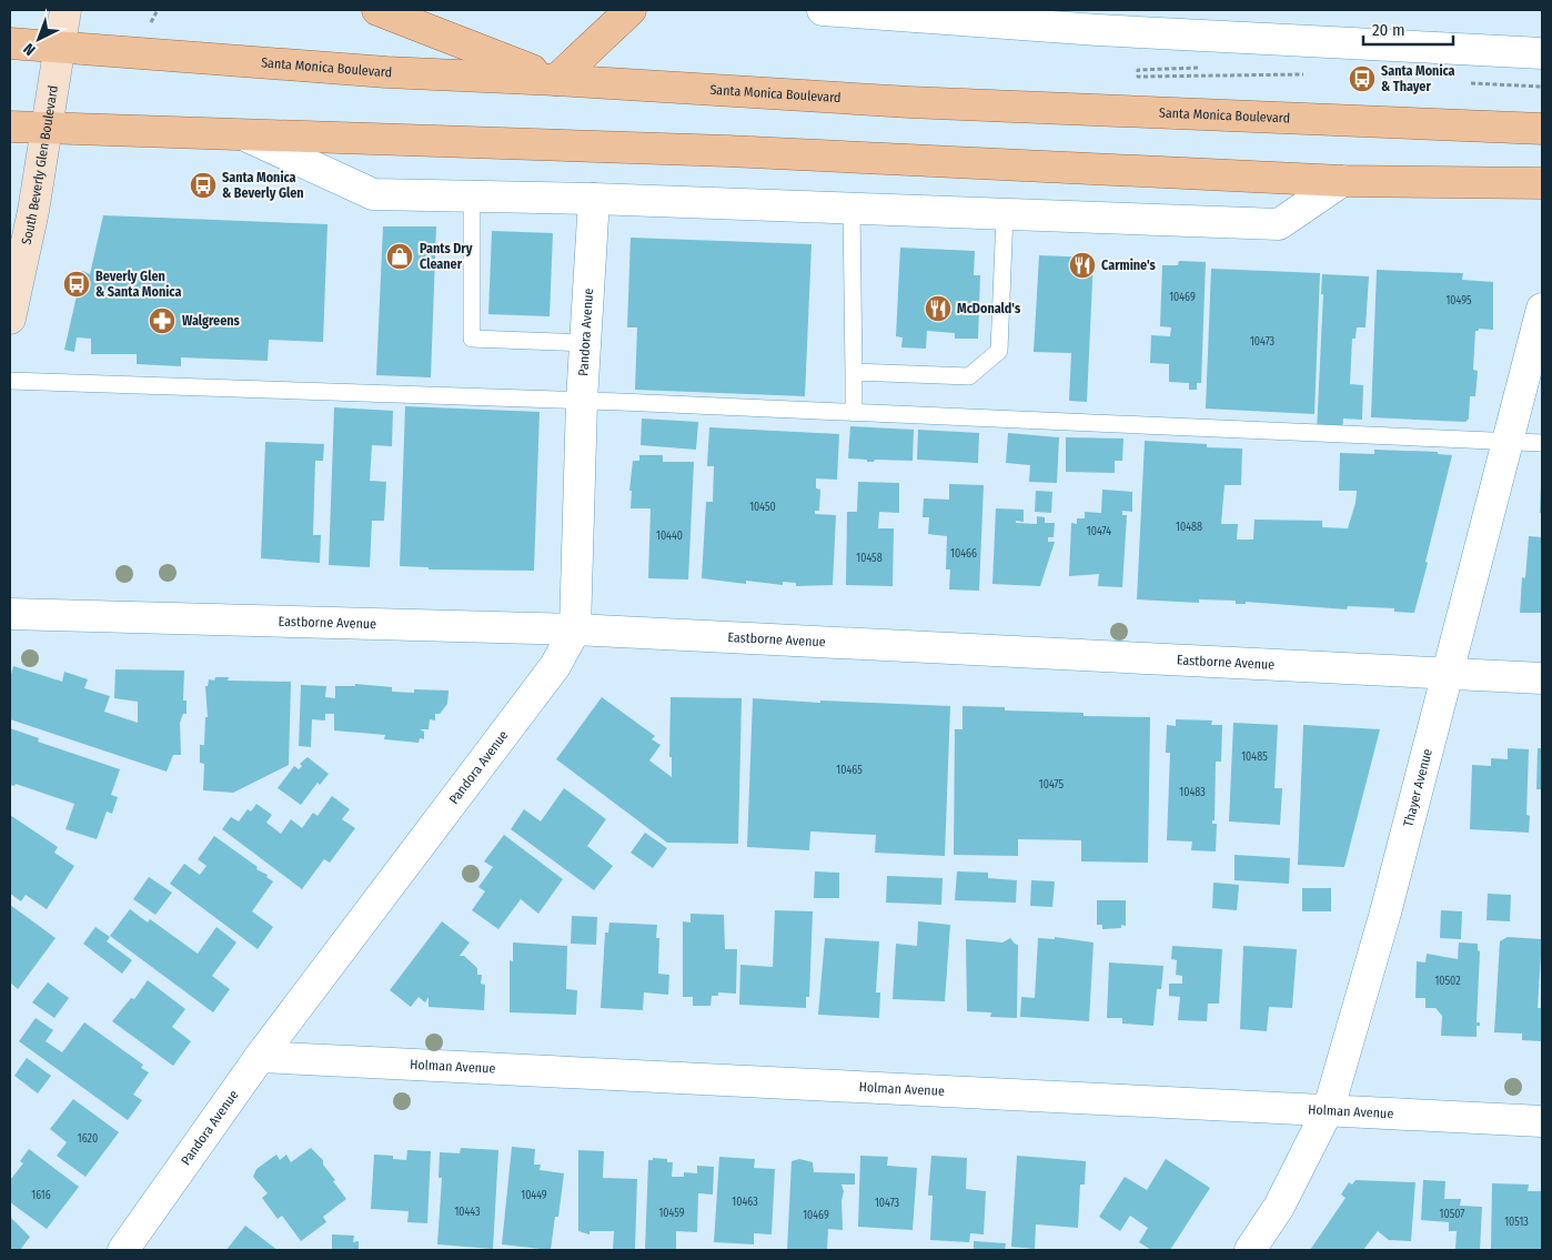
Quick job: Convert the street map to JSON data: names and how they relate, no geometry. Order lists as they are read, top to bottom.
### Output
{
  "streets": {
    "main road": ["Santa Monica Boulevard", "South Beverly Glen Boulevard"],
    "street": [
      "Pandora Avenue",
      "Eastborne Avenue",
      "Thayer Avenue",
      "Holman Avenue"
    ]
  },
  "crossings": [
    ["Santa Monica Boulevard", "South Beverly Glen Boulevard"],
    ["Pandora Avenue", "Eastborne Avenue"],
    ["Pandora Avenue", "Holman Avenue"],
    ["Eastborne Avenue", "Thayer Avenue"],
    ["Thayer Avenue", "Holman Avenue"]
  ],
  "places": {
    "bus stop": ["Santa Monica & Thayer", "Santa Monica & Beverly Glen", "Beverly Glen & Santa Monica"],
    "shop": ["Pants Dry Cleaner"],
    "restaurant": ["Carmine's", "McDonald's"],
    "pharmacy": ["Walgreens"]
  },
  "house_numbers": [
    "10469",
    "10495",
    "10473",
    "10450",
    "10488",
    "10474",
    "10440",
    "10466",
    "10458",
    "10485",
    "10465",
    "10475",
    "10483",
    "10502",
    "1620",
    "1616",
    "10449",
    "10463",
    "10473",
    "10443",
    "10459",
    "10507",
    "10469",
    "10513"
  ],
  "scale_bar": "20 m",
  "north": "bottom left"
}
